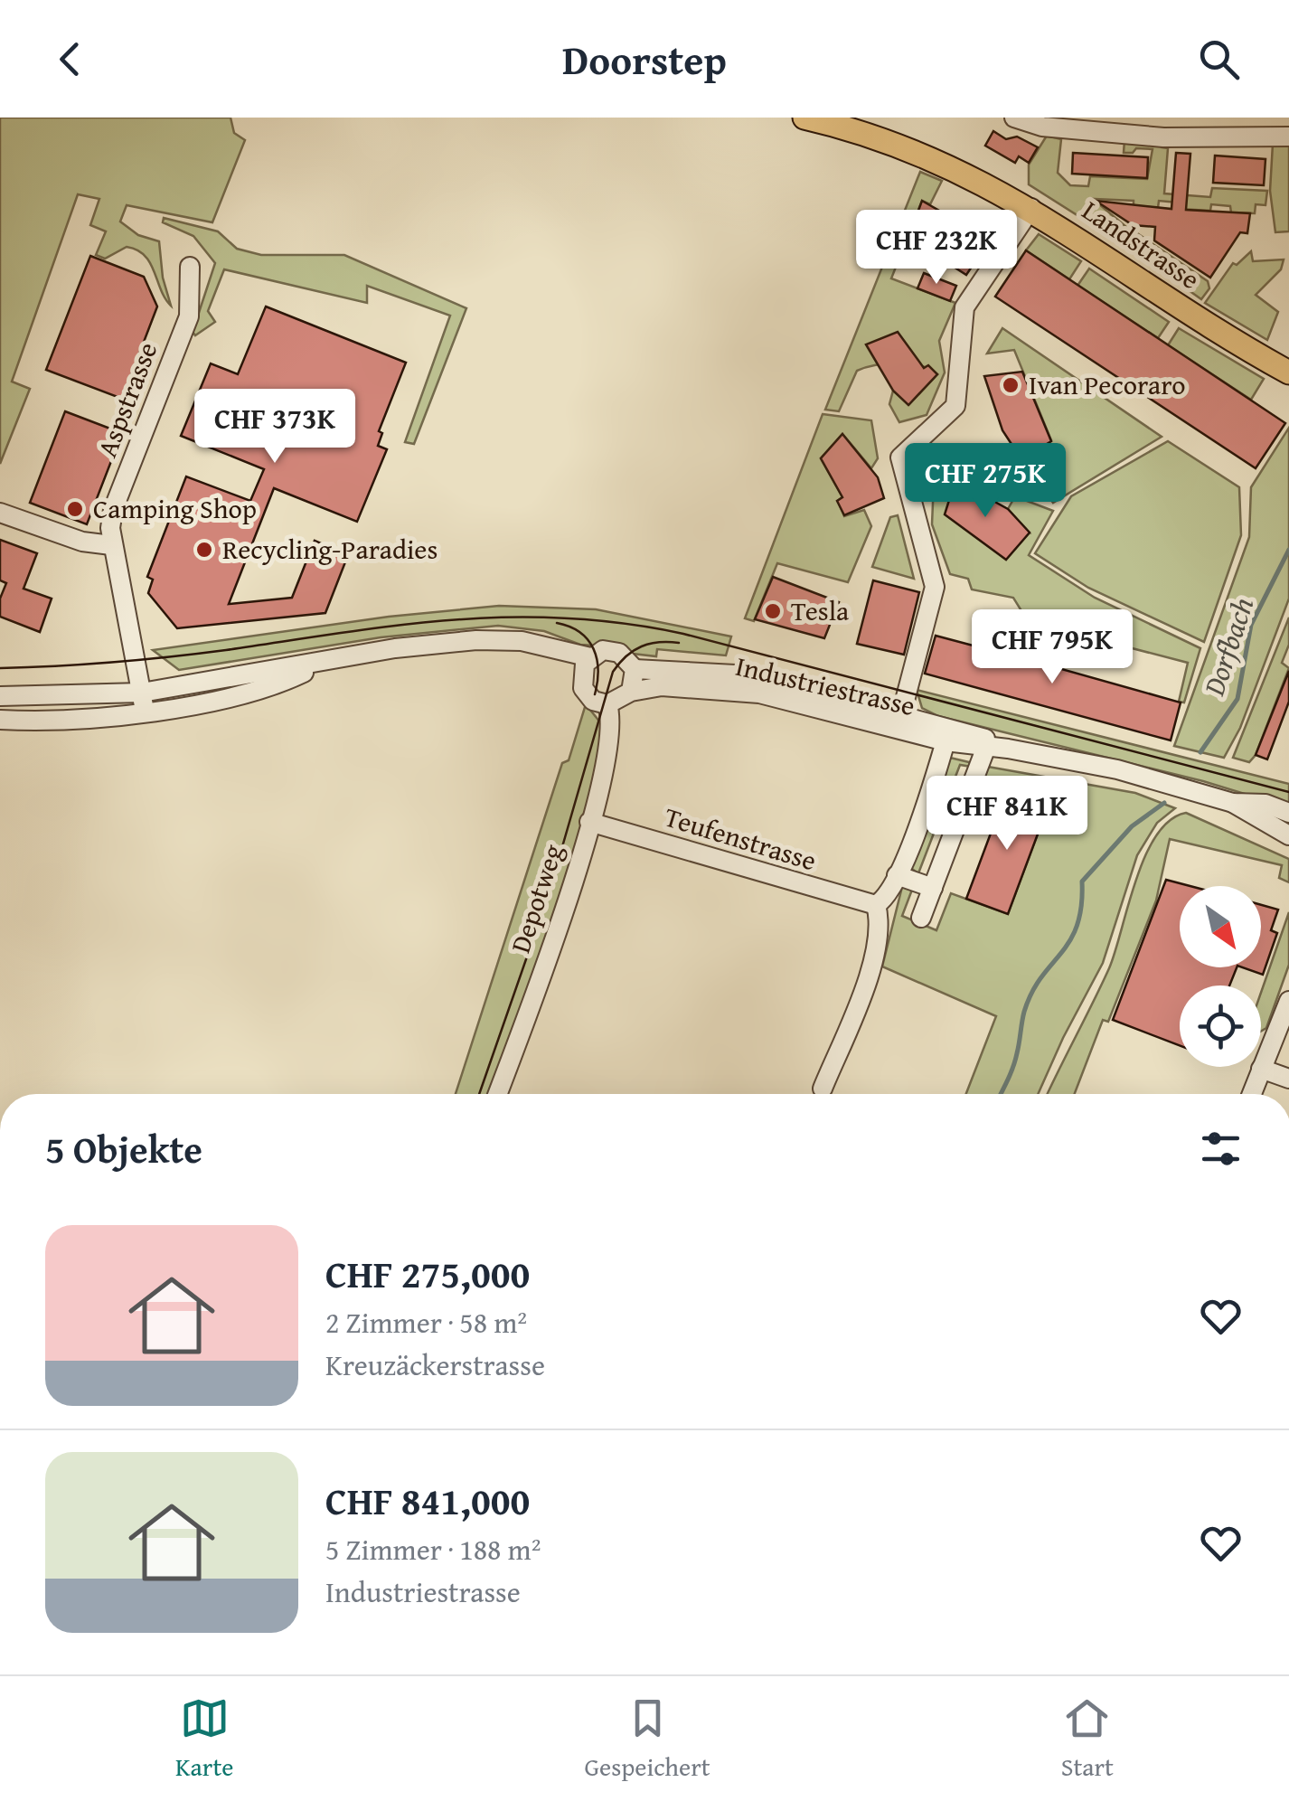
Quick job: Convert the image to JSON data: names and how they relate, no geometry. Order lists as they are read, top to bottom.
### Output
{
  "streets": {
    "main road": ["Landstrasse"],
    "street": [
      "Aspstrasse",
      "Industriestrasse",
      "Teufenstrasse",
      "Depotweg"
    ]
  },
  "crossings": [
    ["Aspstrasse", "Industriestrasse"],
    ["Industriestrasse", "Depotweg"],
    ["Teufenstrasse", "Depotweg"]
  ],
  "water": ["Dorfbach"],
  "places": [
    "Ivan Pecoraro",
    "Camping Shop",
    "Recycling-Paradies",
    "Tesla"
  ],
  "north": "bottom right",
  "page": {
    "header": "Doorstep",
    "price": [
      "CHF 232K",
      "CHF 373K",
      "CHF 275K",
      "CHF 795K",
      "CHF 841K"
    ],
    "heading": "5 Objekte",
    "list": [
      {
        "name": "CHF 275,000",
        "note": "2 Zimmer · 58 m² · Kreuzäckerstrasse"
      },
      {
        "name": "CHF 841,000",
        "note": "5 Zimmer · 188 m² · Industriestrasse"
      }
    ],
    "tabs": ["Karte", "Gespeichert", "Start"]
  }
}
